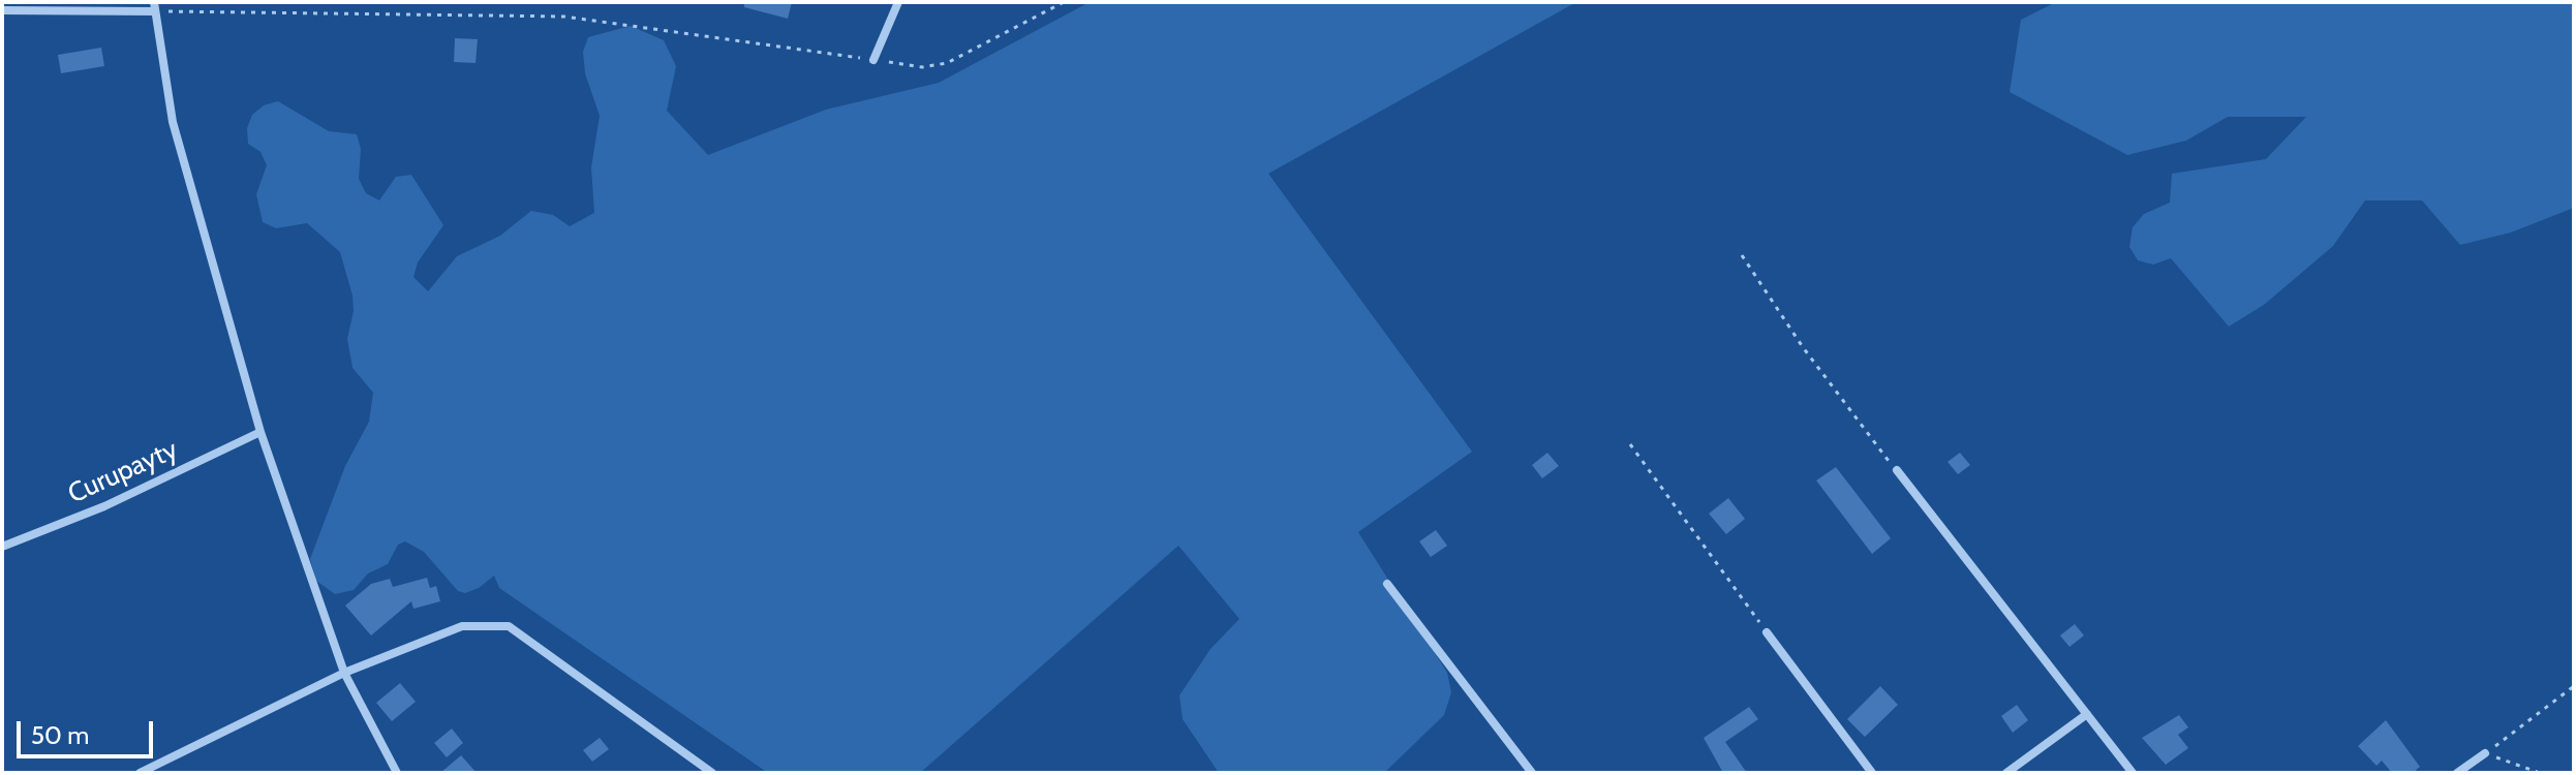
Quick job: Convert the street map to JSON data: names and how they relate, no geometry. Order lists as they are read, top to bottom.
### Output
{
  "streets": {
    "street": ["Curupayty"]
  },
  "scale_bar": "50 m"
}
